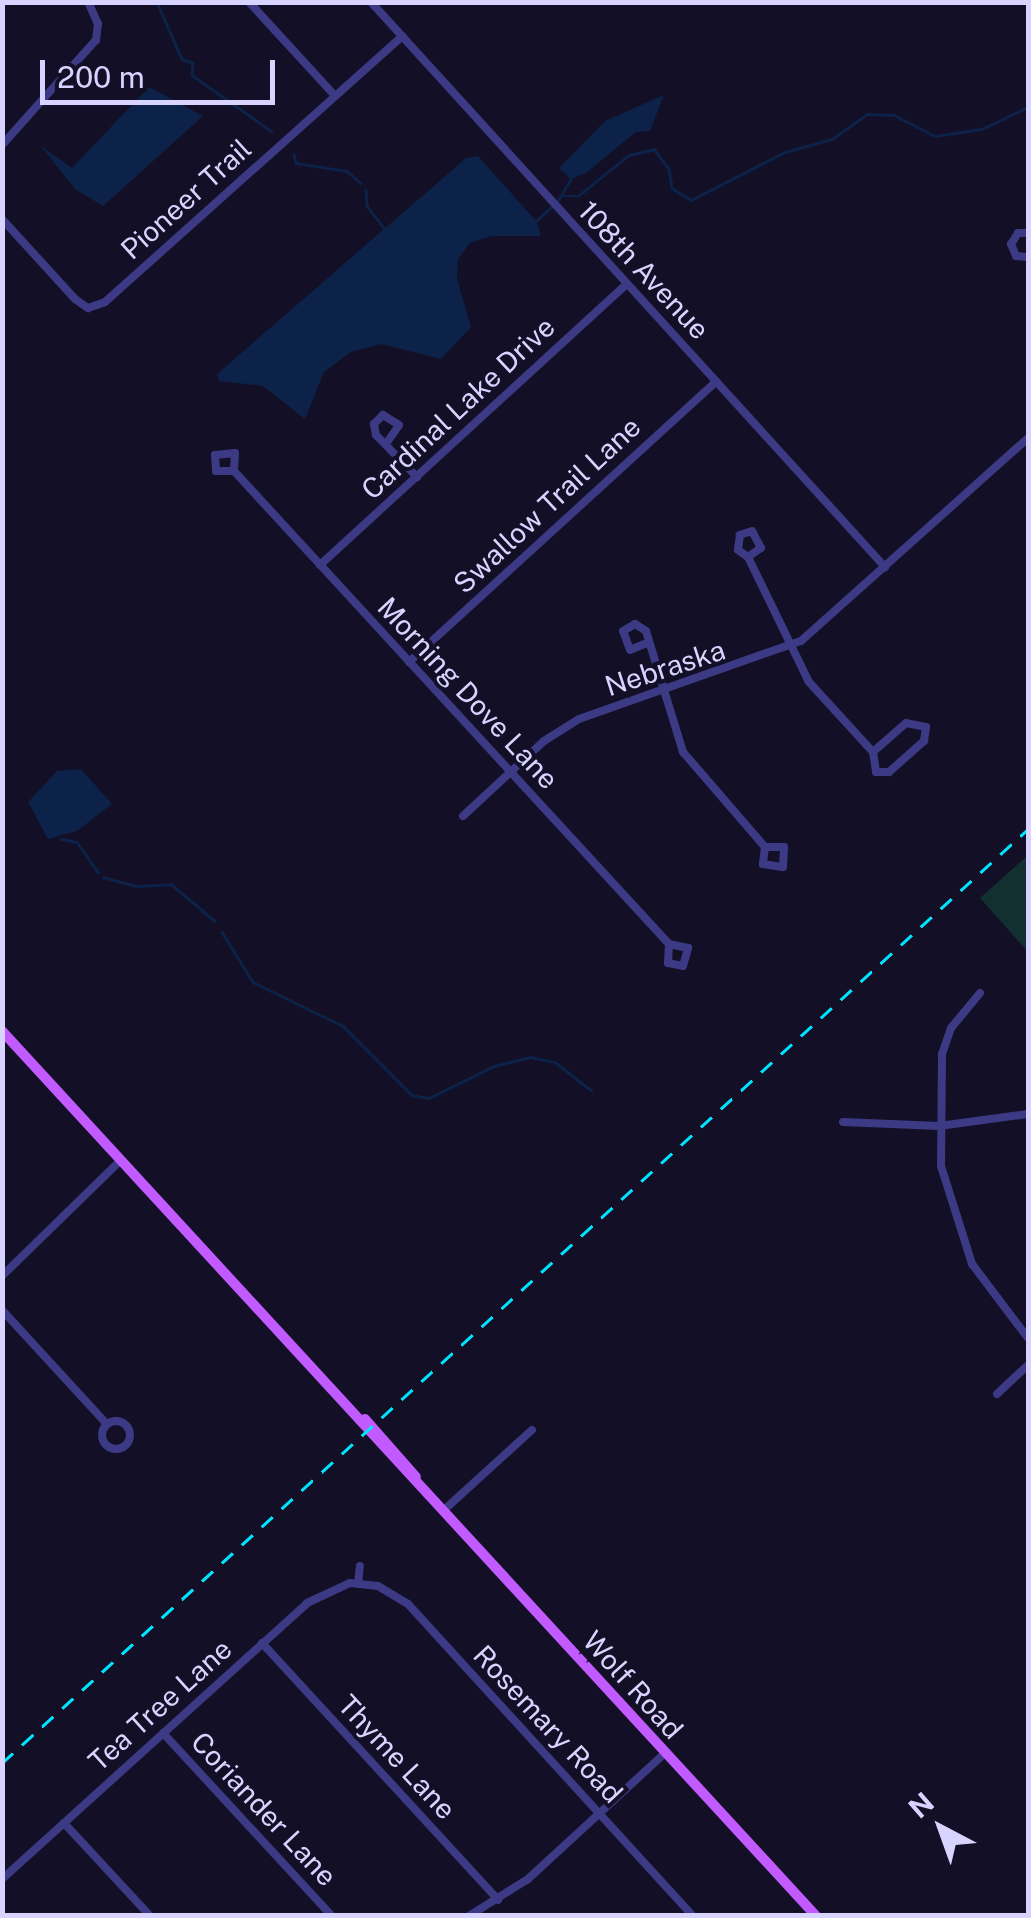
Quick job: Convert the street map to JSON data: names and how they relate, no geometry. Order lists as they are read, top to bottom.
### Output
{
  "streets": {
    "main road": ["Wolf Road"],
    "street": [
      "Pioneer Trail",
      "108th Avenue",
      "Cardinal Lake Drive",
      "Swallow Trail Lane",
      "Nebraska",
      "Morning Dove Lane",
      "Tea Tree Lane",
      "Rosemary Road",
      "Thyme Lane",
      "Coriander Lane"
    ]
  },
  "crossings": [
    ["Pioneer Trail", "108th Avenue"],
    ["108th Avenue", "Cardinal Lake Drive"],
    ["108th Avenue", "Swallow Trail Lane"],
    ["108th Avenue", "Nebraska"],
    ["Cardinal Lake Drive", "Morning Dove Lane"],
    ["Swallow Trail Lane", "Morning Dove Lane"],
    ["Nebraska", "Morning Dove Lane"],
    ["Tea Tree Lane", "Rosemary Road"],
    ["Tea Tree Lane", "Thyme Lane"],
    ["Tea Tree Lane", "Coriander Lane"]
  ],
  "scale_bar": "200 m",
  "north": "top left"
}
